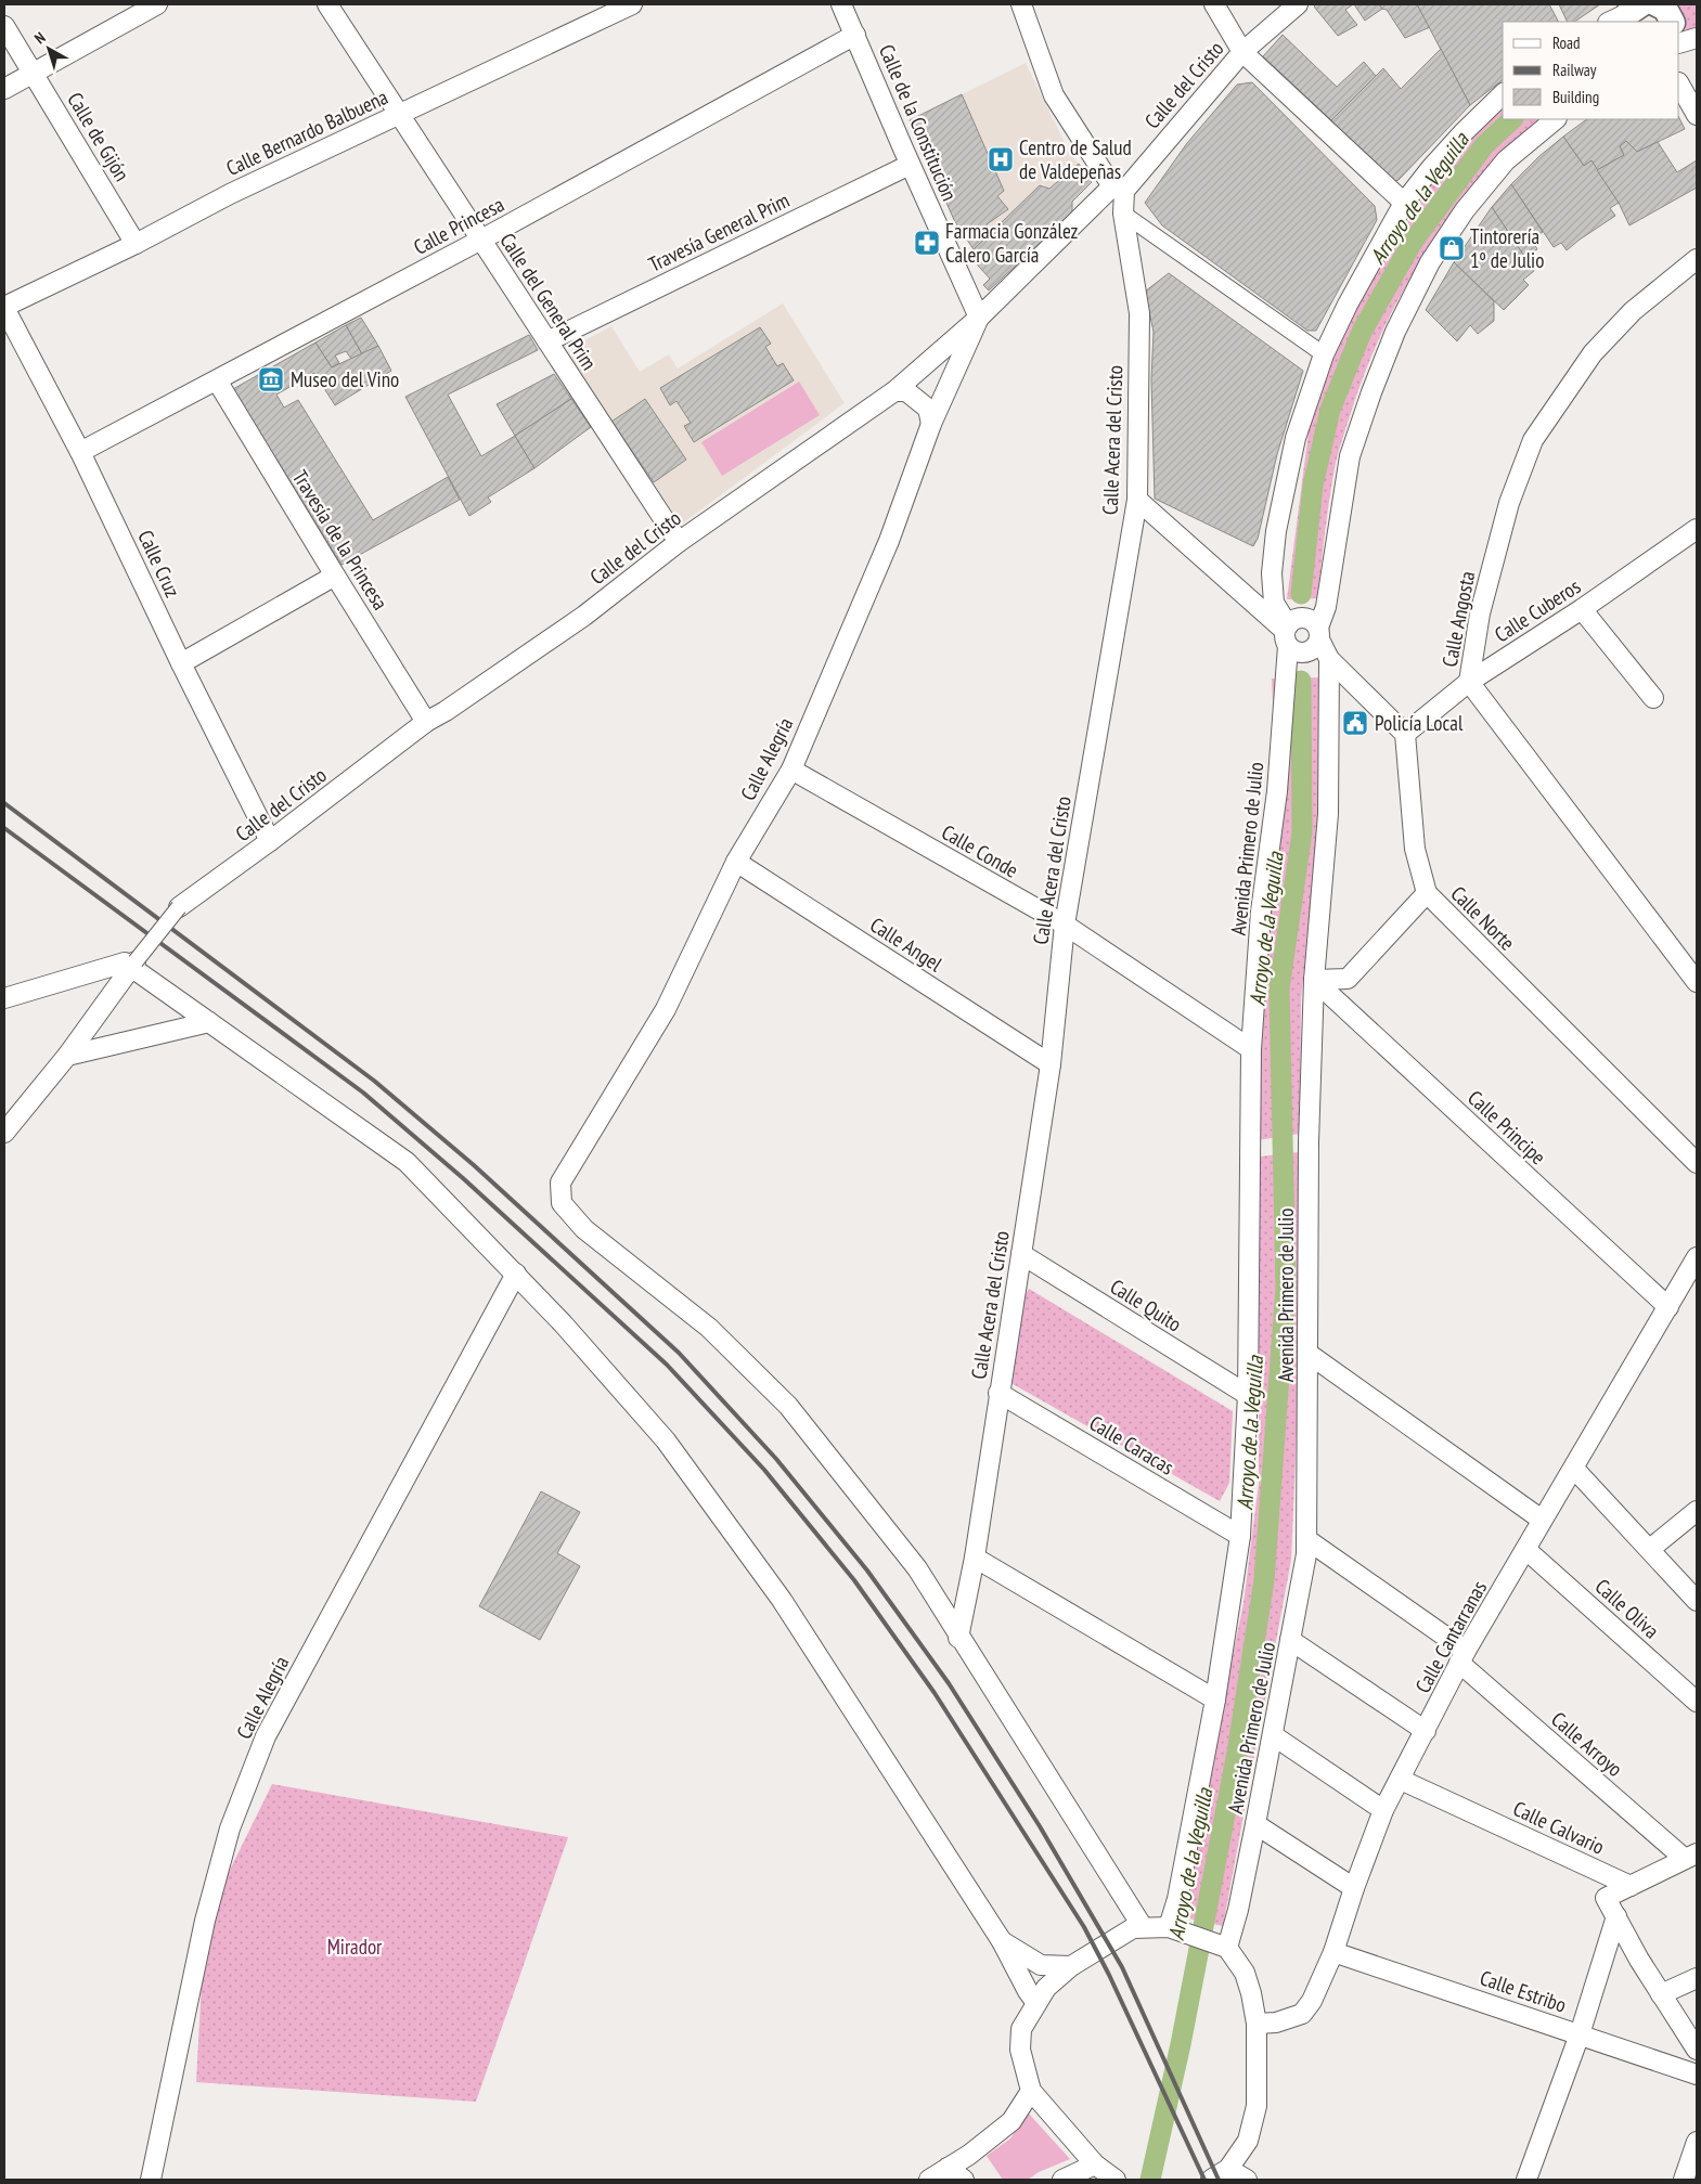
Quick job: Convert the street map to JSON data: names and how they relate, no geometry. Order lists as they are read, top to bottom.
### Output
{
  "streets": {
    "street": [
      "Calle del Cristo",
      "Calle de la Constitución",
      "Calle Bernardo Balbuena",
      "Calle de Gijón",
      "Calle Princesa",
      "Travesía General Prim",
      "Calle del General Prim",
      "Calle Acera del Cristo",
      "Travesía de la Princesa",
      "Calle Cruz",
      "Calle Cuberos",
      "Calle Angosta",
      "Calle Alegría",
      "Avenida Primero de Julio",
      "Calle Conde",
      "Calle Norte",
      "Calle Angel",
      "Calle Principe",
      "Calle Quito",
      "Calle Caracas",
      "Calle Oliva",
      "Calle Cantarranas",
      "Calle Arroyo",
      "Calle Calvario",
      "Calle Estribo"
    ]
  },
  "crossings": [
    ["Calle del Cristo", "Calle de la Constitución"],
    ["Calle del Cristo", "Calle del General Prim"],
    ["Calle del Cristo", "Calle Acera del Cristo"],
    ["Calle del Cristo", "Travesía de la Princesa"],
    ["Calle del Cristo", "Calle Cruz"],
    ["Calle del Cristo", "Calle Alegría"],
    ["Calle de la Constitución", "Calle Princesa"],
    ["Calle de la Constitución", "Travesía General Prim"],
    ["Calle de la Constitución", "Calle Alegría"],
    ["Calle Bernardo Balbuena", "Calle de Gijón"],
    ["Calle Bernardo Balbuena", "Calle del General Prim"],
    ["Calle Bernardo Balbuena", "Calle Cruz"],
    ["Calle Princesa", "Calle del General Prim"],
    ["Calle Princesa", "Travesía de la Princesa"],
    ["Calle Princesa", "Calle Cruz"],
    ["Travesía General Prim", "Calle del General Prim"],
    ["Calle Acera del Cristo", "Calle Alegría"],
    ["Calle Acera del Cristo", "Calle Conde"],
    ["Calle Acera del Cristo", "Calle Angel"],
    ["Calle Acera del Cristo", "Calle Quito"],
    ["Calle Acera del Cristo", "Calle Caracas"],
    ["Calle Cuberos", "Calle Angosta"],
    ["Calle Cuberos", "Calle Norte"],
    ["Calle Alegría", "Calle Conde"],
    ["Calle Alegría", "Calle Angel"],
    ["Avenida Primero de Julio", "Calle Conde"],
    ["Avenida Primero de Julio", "Calle Principe"],
    ["Avenida Primero de Julio", "Calle Quito"],
    ["Avenida Primero de Julio", "Calle Caracas"],
    ["Avenida Primero de Julio", "Calle Arroyo"],
    ["Calle Principe", "Calle Cantarranas"],
    ["Calle Oliva", "Calle Cantarranas"],
    ["Calle Cantarranas", "Calle Arroyo"],
    ["Calle Cantarranas", "Calle Calvario"],
    ["Calle Cantarranas", "Calle Estribo"]
  ],
  "water": ["Arroyo de la Veguilla"],
  "parks": ["Mirador"],
  "places": {
    "hospital": ["Centro de Salud de Valdepeñas"],
    "pharmacy": ["Farmacia González Calero García"],
    "shop": ["Tintorería 1º de Julio"],
    "museum": ["Museo del Vino"],
    "public building": ["Policía Local"]
  },
  "legend": ["Road", "Railway", "Building"],
  "north": "top left"
}
